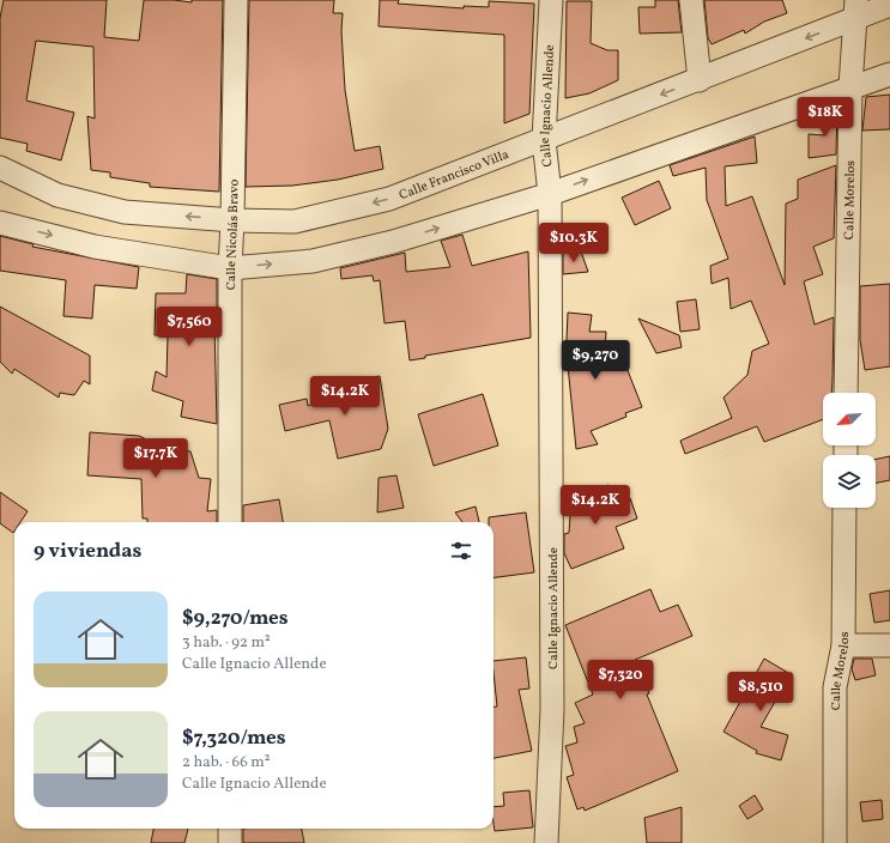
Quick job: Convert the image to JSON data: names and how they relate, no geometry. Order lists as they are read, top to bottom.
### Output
{
  "streets": {
    "street": [
      "Calle Ignacio Allende",
      "Calle Francisco Villa",
      "Calle Morelos",
      "Calle Nicolás Bravo"
    ]
  },
  "crossings": [
    ["Calle Ignacio Allende", "Calle Francisco Villa"],
    ["Calle Francisco Villa", "Calle Morelos"],
    ["Calle Francisco Villa", "Calle Nicolás Bravo"]
  ],
  "north": "bottom left",
  "page": {
    "price": [
      "$18K",
      "$10.3K",
      "$7,560",
      "$9,270",
      "$14.2K",
      "$17.7K",
      "$14.2K",
      "$7,320",
      "$8,510"
    ],
    "heading": "9 viviendas",
    "list": [
      {
        "name": "$9,270/mes",
        "note": "3 hab. · 92 m² · Calle Ignacio Allende"
      },
      {
        "name": "$7,320/mes",
        "note": "2 hab. · 66 m² · Calle Ignacio Allende"
      }
    ]
  }
}
